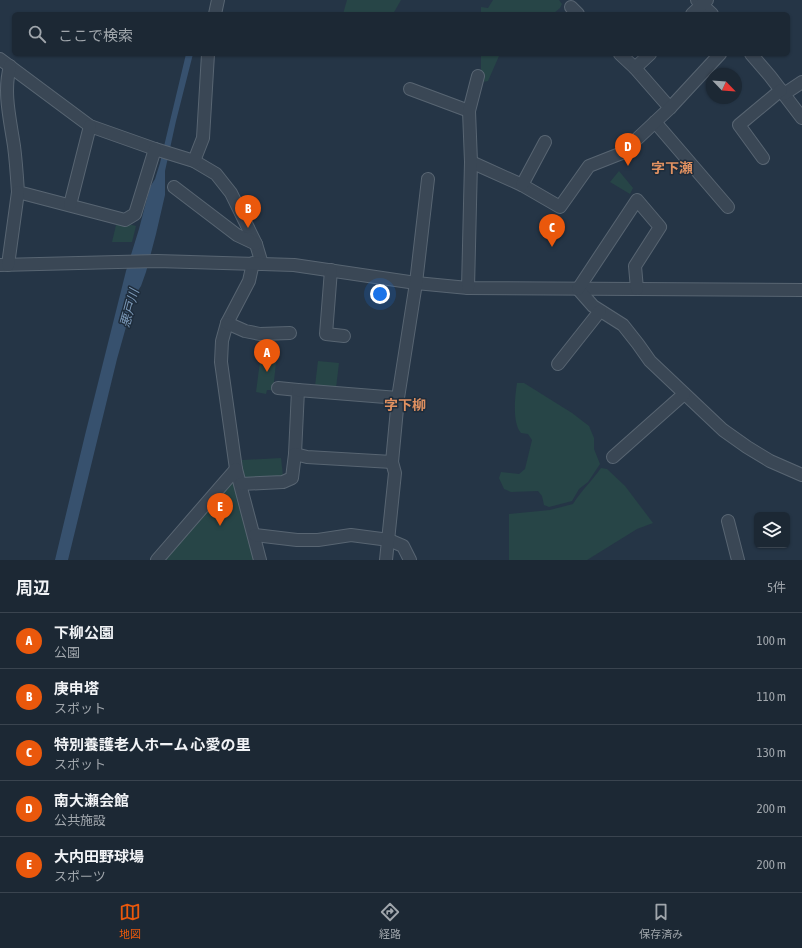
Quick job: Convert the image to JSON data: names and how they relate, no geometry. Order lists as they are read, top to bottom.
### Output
{
  "districts": ["字下瀬", "字下柳"],
  "water": ["悪戸川"],
  "north": "bottom right",
  "page": {
    "search": "ここで検索",
    "pins": [
      "D",
      "B",
      "C",
      "A",
      "E"
    ],
    "heading": ["周辺", "5件"],
    "list": [
      {
        "mark": "A",
        "name": "下柳公園",
        "note": "公園",
        "value": "100 m"
      },
      {
        "mark": "B",
        "name": "庚申塔",
        "note": "スポット",
        "value": "110 m"
      },
      {
        "mark": "C",
        "name": "特別養護老人ホーム 心愛の里",
        "note": "スポット",
        "value": "130 m"
      },
      {
        "mark": "D",
        "name": "南大瀬会館",
        "note": "公共施設",
        "value": "200 m"
      },
      {
        "mark": "E",
        "name": "大内田野球場",
        "note": "スポーツ",
        "value": "200 m"
      }
    ],
    "nav": ["地図", "経路", "保存済み"]
  }
}
